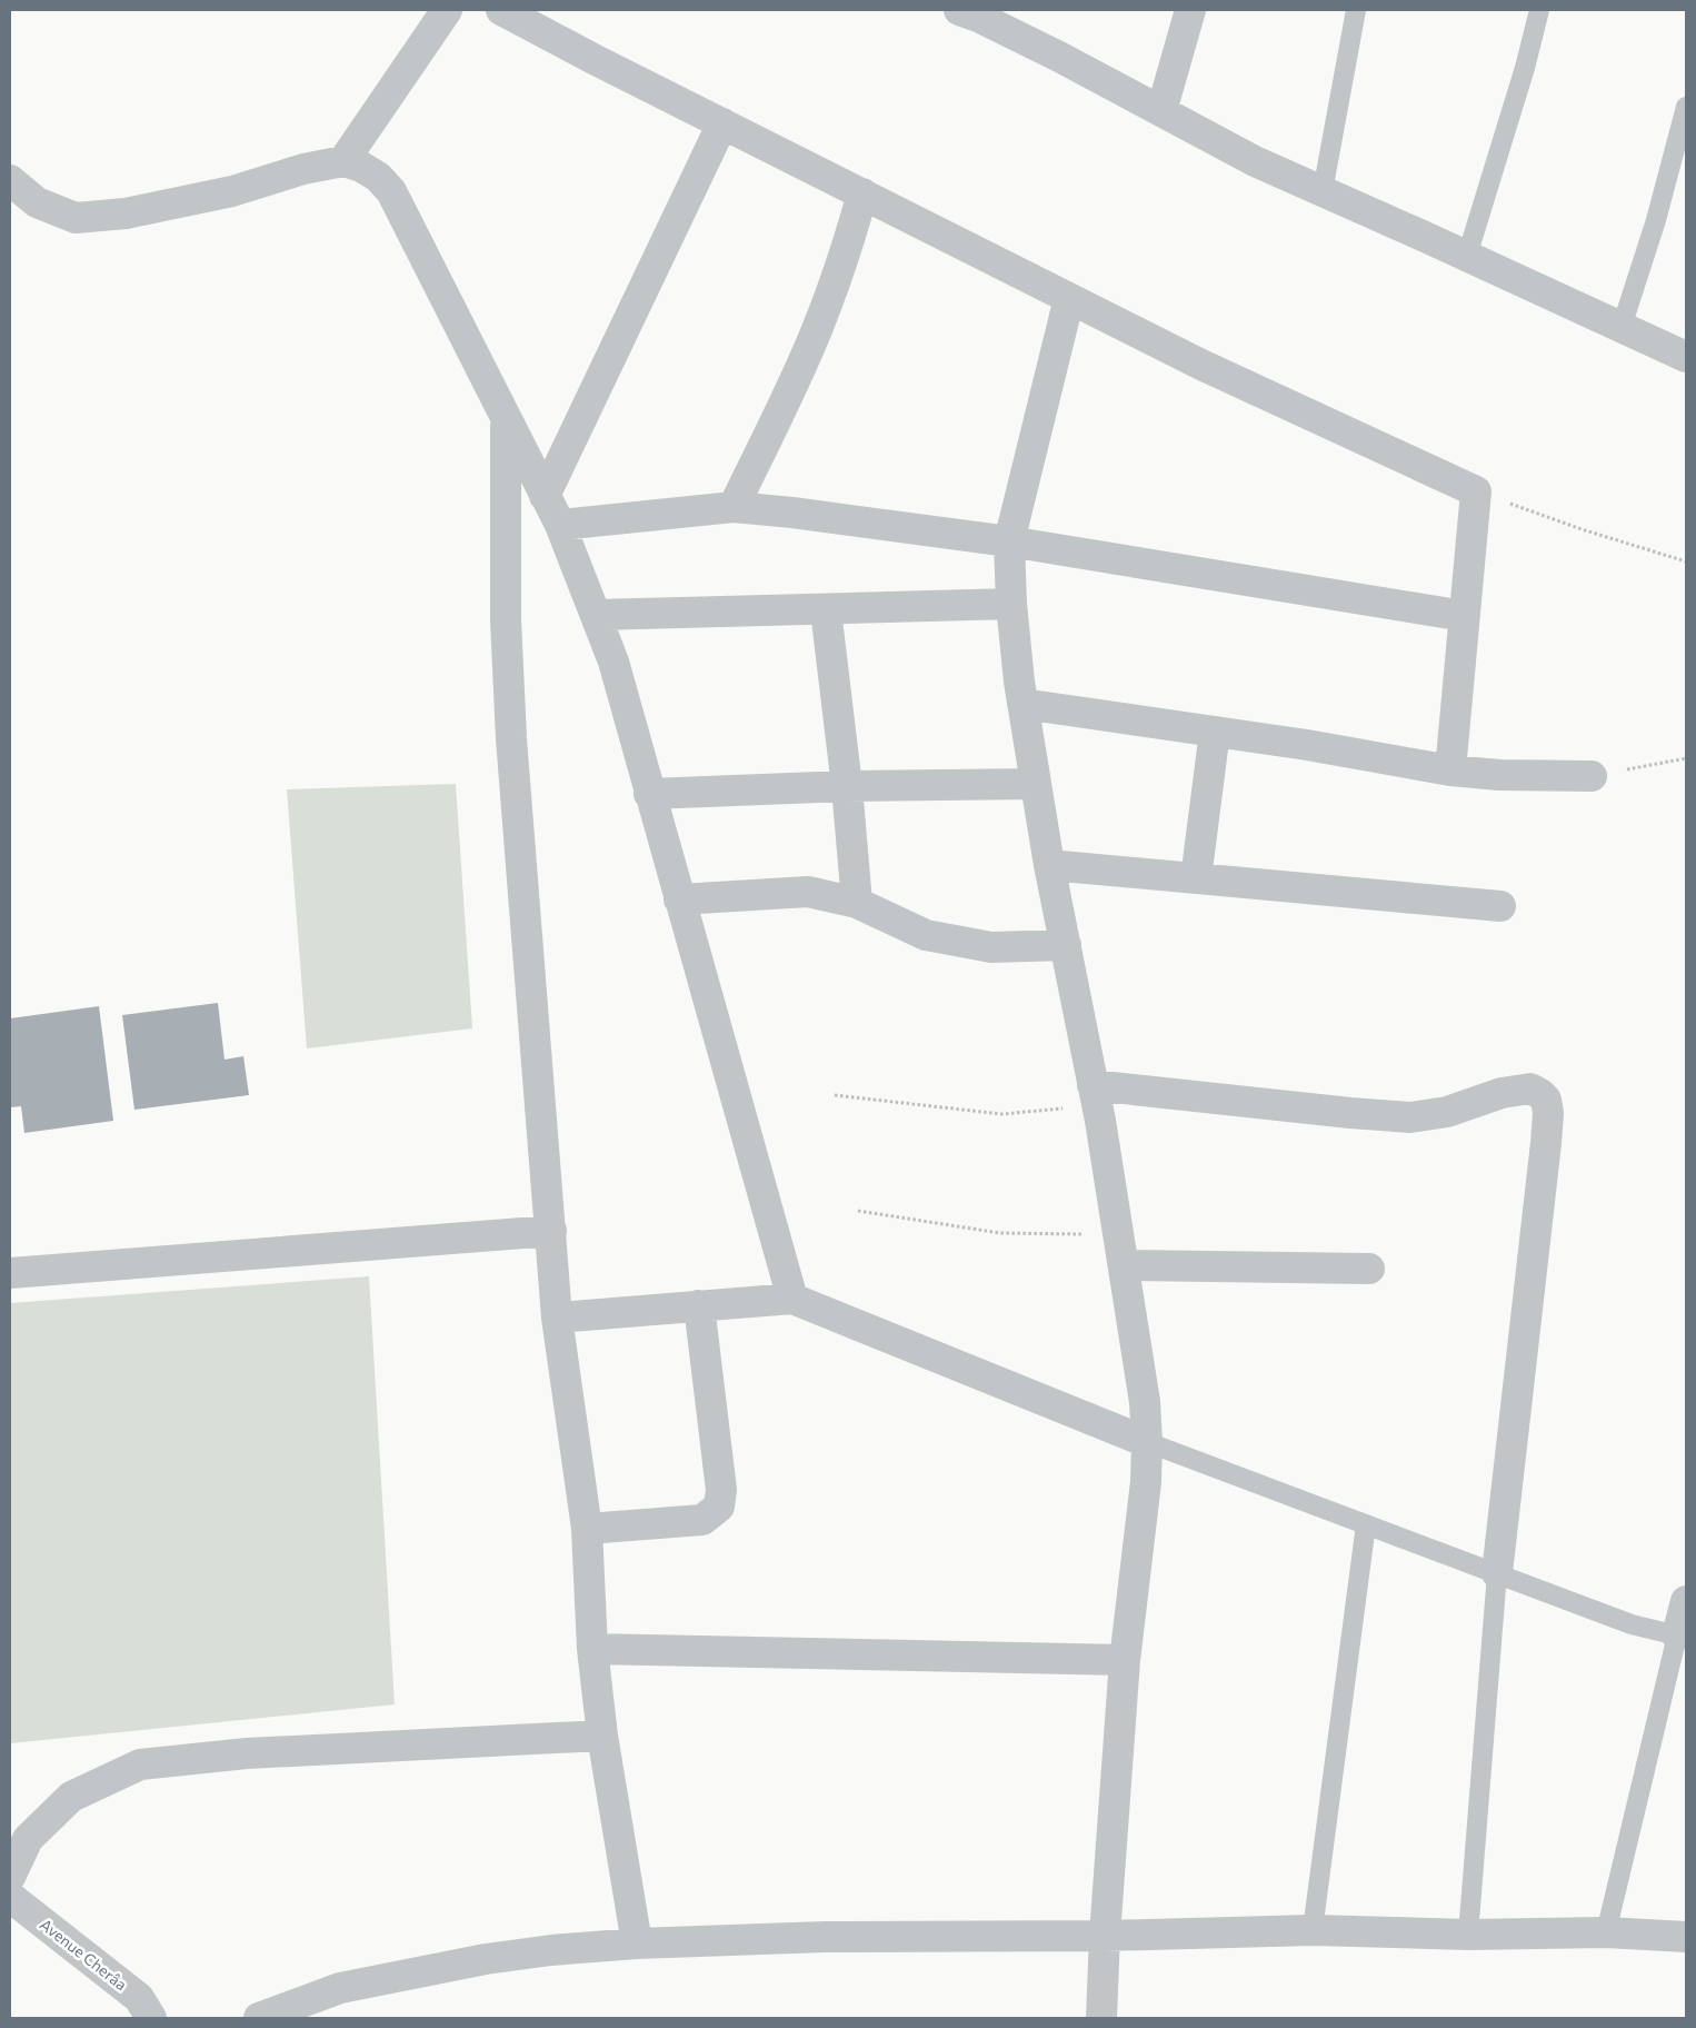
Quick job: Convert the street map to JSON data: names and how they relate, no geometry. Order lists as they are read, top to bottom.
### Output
{
  "streets": {
    "street": ["Avenue Cherâa"]
  }
}
